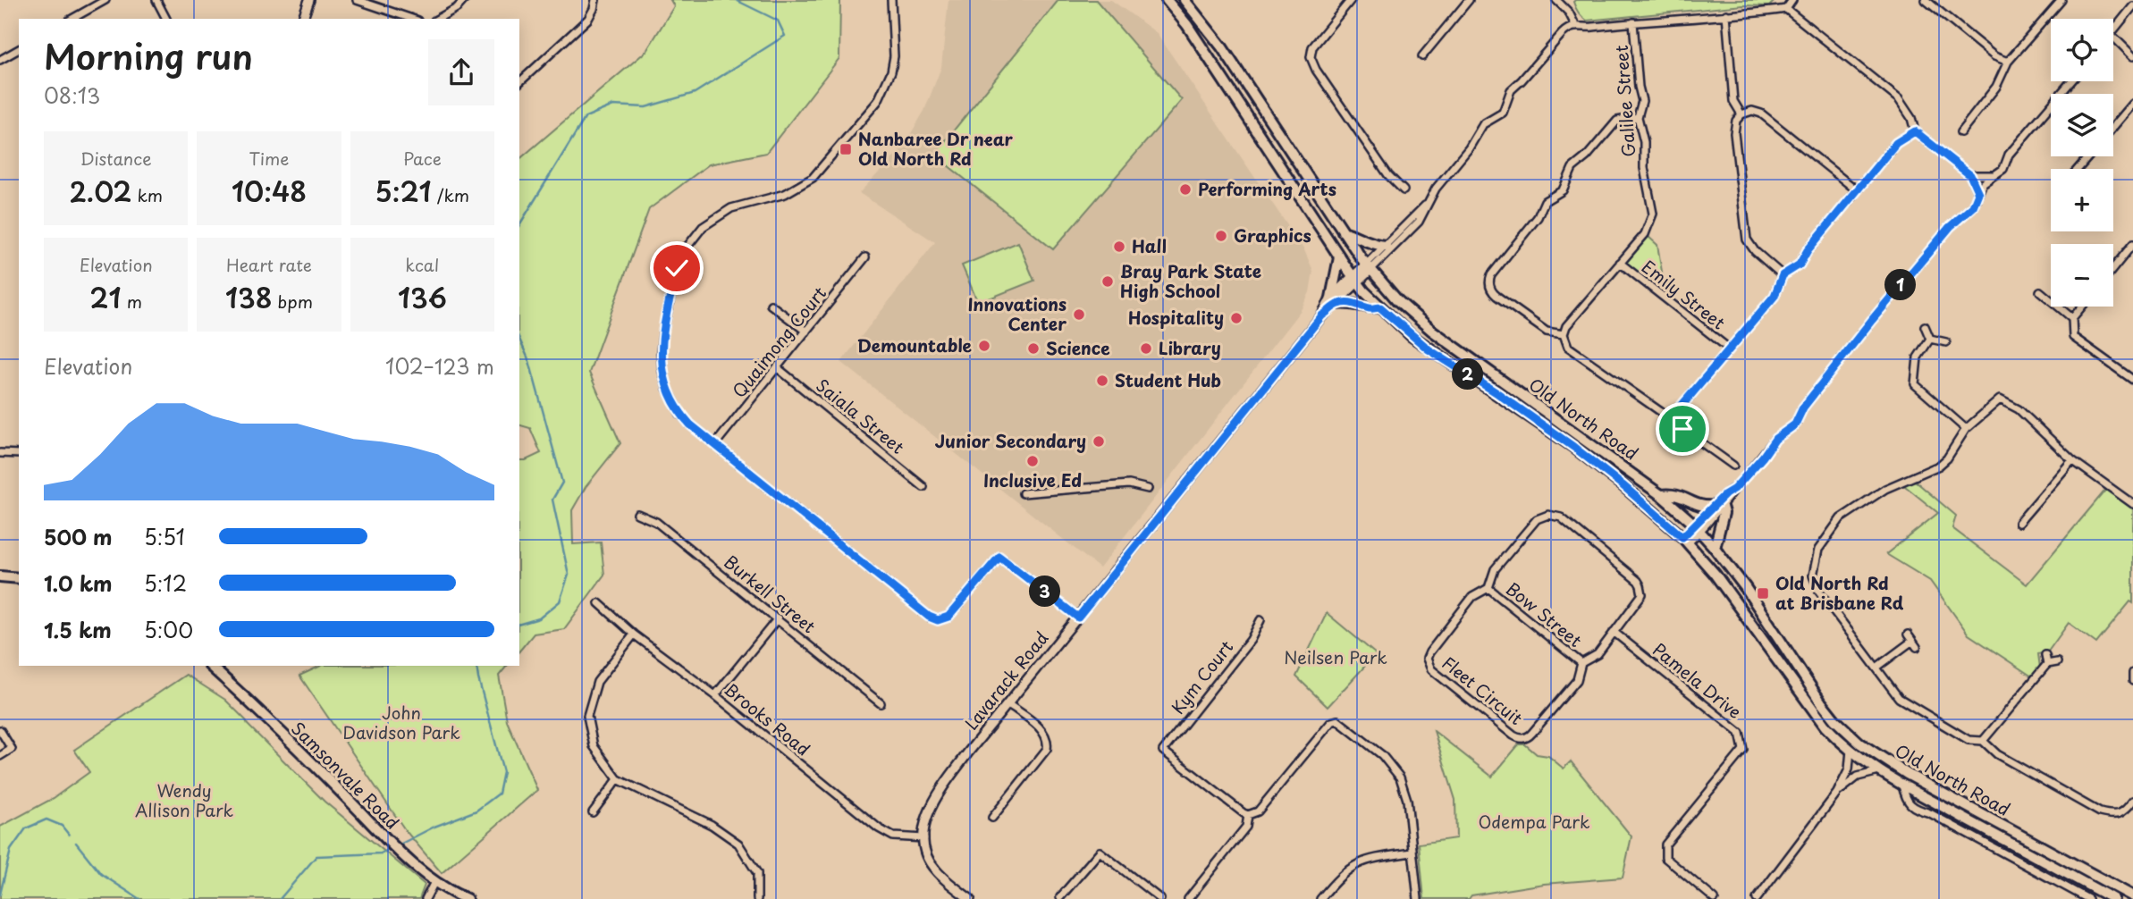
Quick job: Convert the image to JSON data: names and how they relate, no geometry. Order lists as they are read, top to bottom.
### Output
{
  "streets": {
    "main road": ["Old North Road", "Samsonvale Road"],
    "street": [
      "Galilee Street",
      "Emily Street",
      "Quaimong Court",
      "Saiala Street",
      "Burkell Street",
      "Bow Street",
      "Kym Court",
      "Lavarack Road",
      "Pamela Drive",
      "Fleet Circuit",
      "Brooks Road"
    ]
  },
  "crossings": [
    ["Galilee Street", "Emily Street"],
    ["Quaimong Court", "Saiala Street"],
    ["Old North Road", "Lavarack Road"],
    ["Bow Street", "Fleet Circuit"],
    ["Lavarack Road", "Brooks Road"],
    ["Pamela Drive", "Fleet Circuit"]
  ],
  "parks": [
    "Neilsen Park",
    "John Davidson Park",
    "Wendy Allison Park",
    "Odempa Park"
  ],
  "places": {
    "transit": ["Nanbaree Dr near Old North Rd", "Old North Rd at Brisbane Rd"],
    "other": [
      "Performing Arts",
      "Graphics",
      "Hall",
      "Bray Park State High School",
      "Innovations Center",
      "Hospitality",
      "Demountable",
      "Science",
      "Library",
      "Student Hub",
      "Junior Secondary",
      "Inclusive Ed"
    ]
  },
  "page": {
    "map_buttons": ["+", "−"],
    "heading": ["Morning run", "08:13"],
    "stats": [
      ["Distance", "2.02 km"],
      ["Time", "10:48"],
      ["Pace", "5:21 /km"],
      ["Elevation", "21 m"],
      ["Heart rate", "138 bpm"],
      ["kcal", "136"]
    ],
    "pins": ["1", "2", "3"],
    "chart": ["Elevation", "102–123 m"],
    "list": [
      {
        "name": "500 m",
        "note": "5:51"
      },
      {
        "name": "1.0 km",
        "note": "5:12"
      },
      {
        "name": "1.5 km",
        "note": "5:00"
      }
    ]
  }
}
